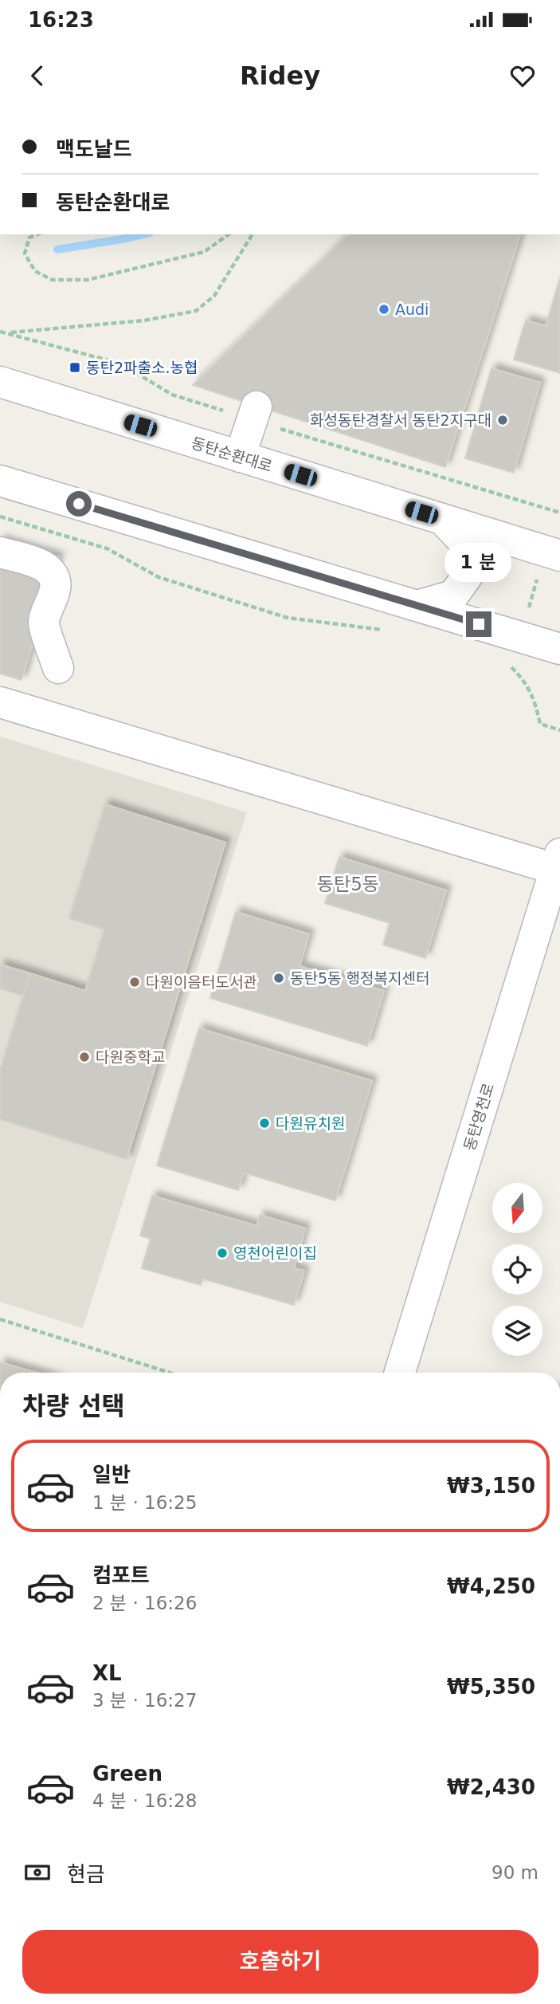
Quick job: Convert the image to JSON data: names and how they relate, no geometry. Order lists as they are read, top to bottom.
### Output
{
  "streets": {
    "street": ["동탄순환대로", "동탄영천로"]
  },
  "districts": ["동탄5동"],
  "places": {
    "other": [
      "Audi",
      "화성동탄경찰서 동탄2지구대",
      "동탄5동 행정복지센터",
      "다원이음터도서관",
      "다원중학교",
      "다원유치원",
      "영천어린이집"
    ],
    "transit": ["동탄2파출소.농협"]
  },
  "north": "bottom",
  "page": {
    "status": "16:23",
    "header": "Ridey",
    "banner": ["맥도날드", "동탄순환대로"],
    "bubble": "1 분",
    "heading": "차량 선택",
    "list": [
      {
        "name": "일반",
        "note": "1 분 · 16:25",
        "value": "₩3,150"
      },
      {
        "name": "컴포트",
        "note": "2 분 · 16:26",
        "value": "₩4,250"
      },
      {
        "name": "XL",
        "note": "3 분 · 16:27",
        "value": "₩5,350"
      },
      {
        "name": "Green",
        "note": "4 분 · 16:28",
        "value": "₩2,430"
      }
    ],
    "pay": ["현금", "90 m"],
    "buttons": "호출하기"
  }
}
